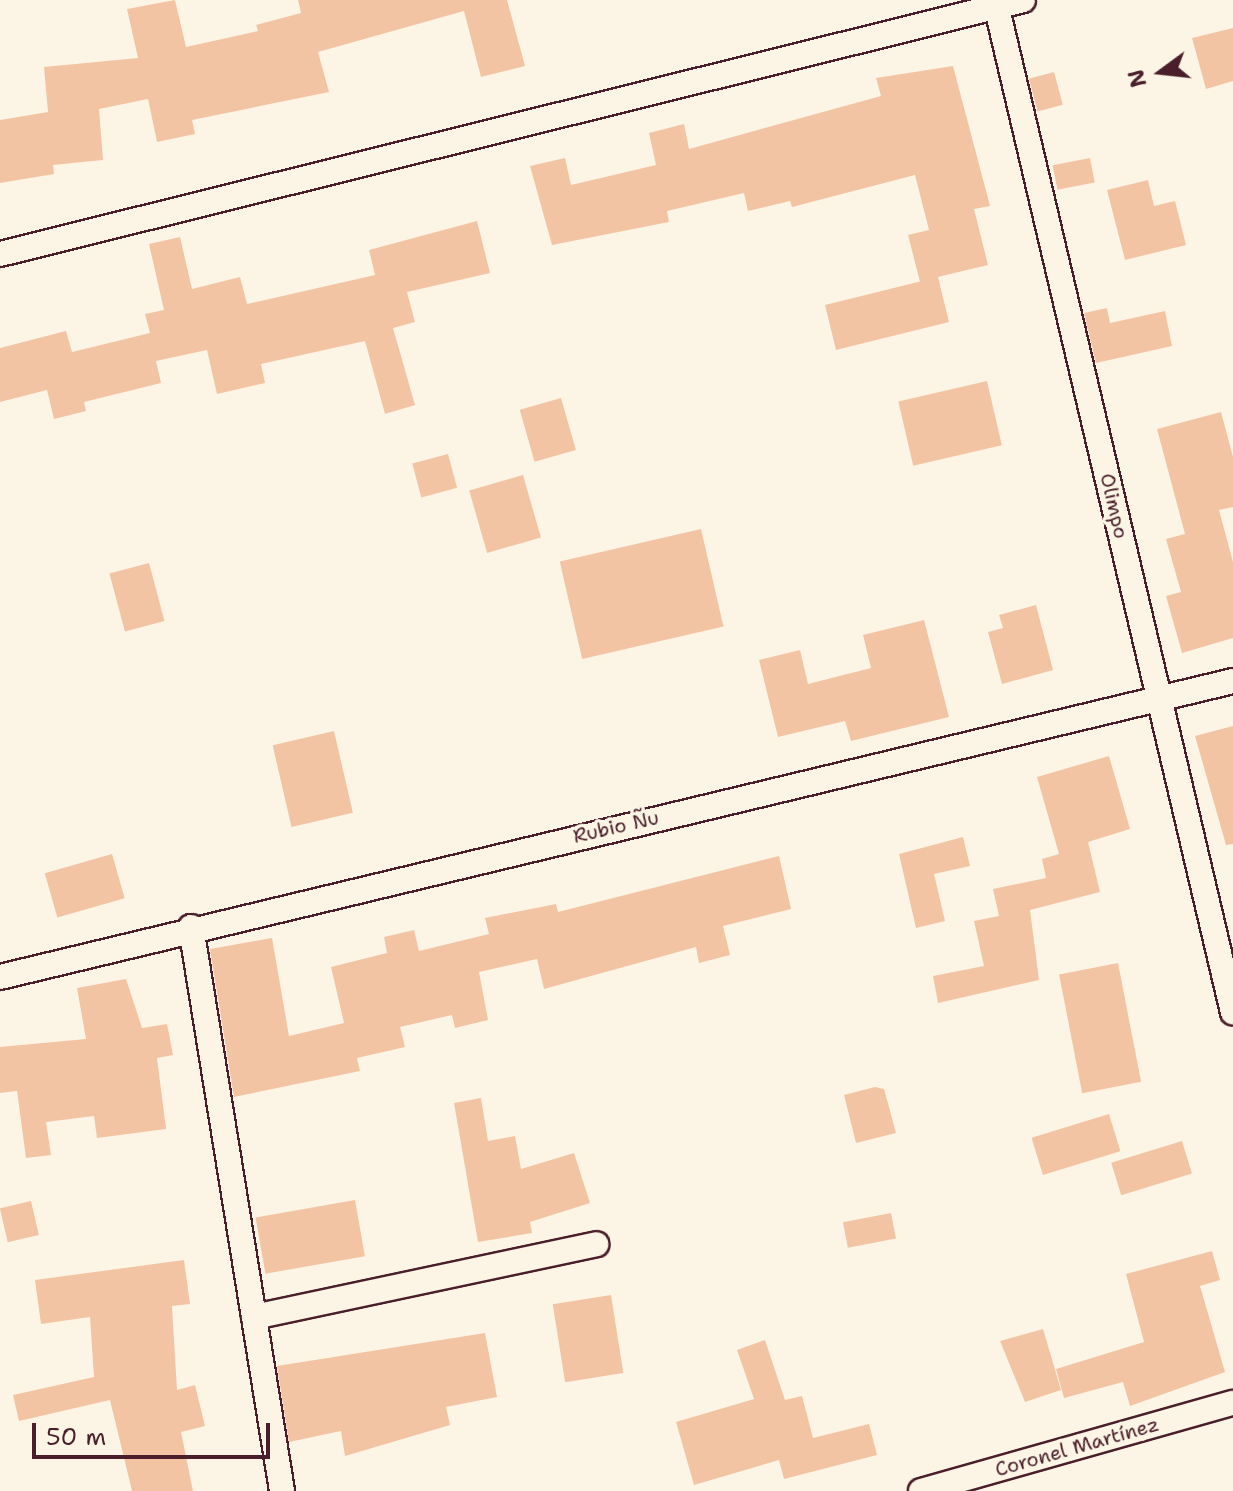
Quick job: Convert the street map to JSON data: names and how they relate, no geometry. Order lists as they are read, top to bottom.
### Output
{
  "streets": {
    "street": ["Olimpo", "Rubio Ñu", "Coronel Martínez"]
  },
  "crossings": [
    ["Olimpo", "Rubio Ñu"]
  ],
  "scale_bar": "50 m",
  "north": "left"
}
